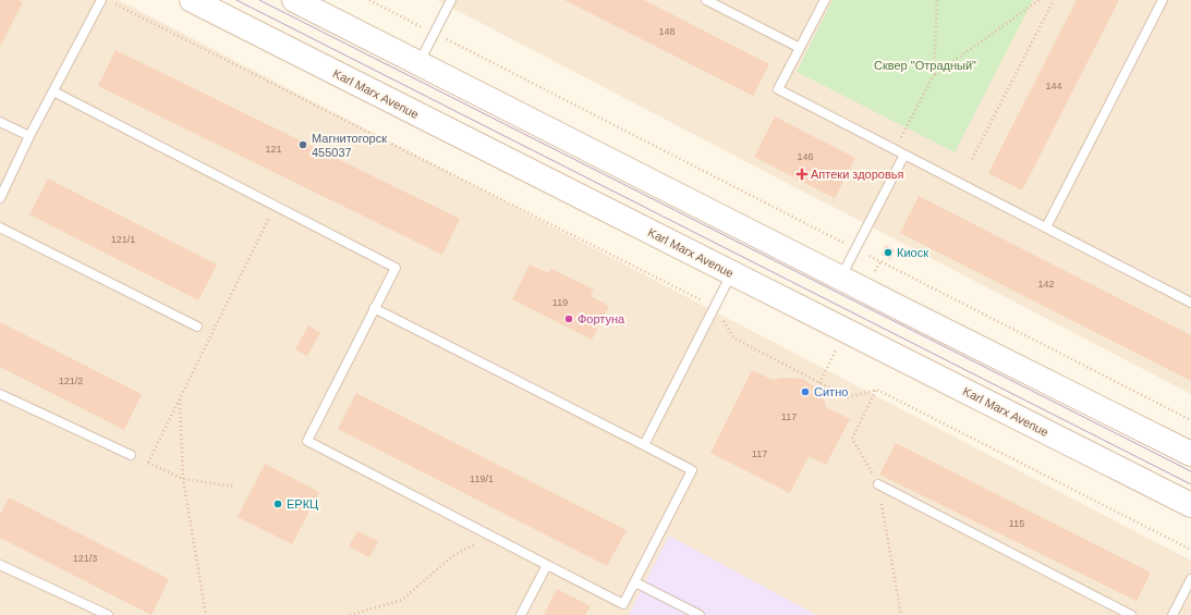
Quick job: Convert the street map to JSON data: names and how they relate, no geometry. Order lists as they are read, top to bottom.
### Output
{
  "streets": {
    "main road": ["Karl Marx Avenue"]
  },
  "parks": ["Сквер \"Отрадный\""],
  "places": {
    "other": [
      "Магнитогорск 455037",
      "Киоск",
      "Фортуна",
      "Ситно",
      "ЕРКЦ"
    ],
    "health": ["Аптеки здоровья"]
  },
  "house_numbers": [
    "148",
    "144",
    "121",
    "146",
    "121/1",
    "142",
    "119",
    "121/2",
    "117",
    "117",
    "119/1",
    "115",
    "121/3"
  ]
}
